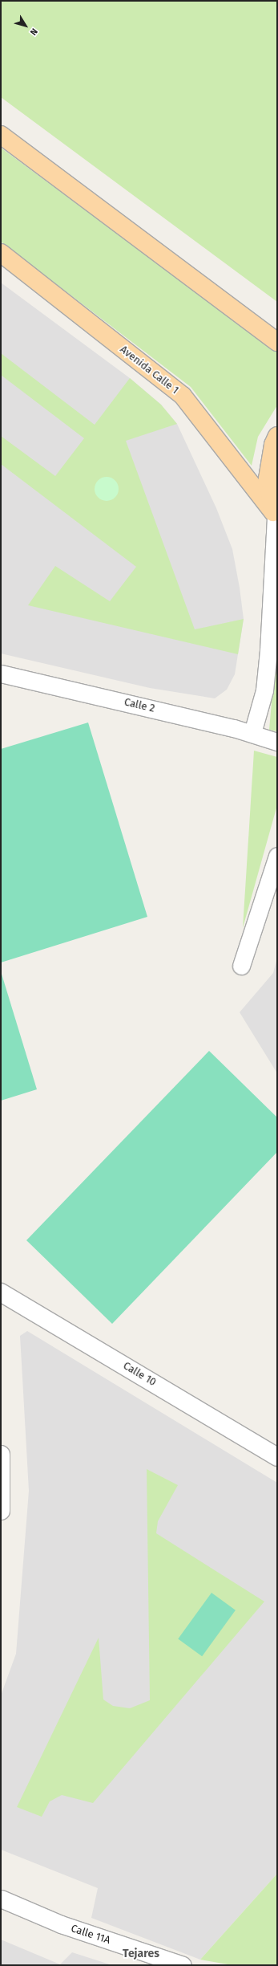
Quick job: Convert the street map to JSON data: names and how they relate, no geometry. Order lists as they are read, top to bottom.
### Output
{
  "streets": {
    "main road": ["Avenida Calle 1"],
    "street": ["Calle 2", "Calle 10", "Calle 11A"]
  },
  "districts": ["Tejares"],
  "north": "bottom right"
}
